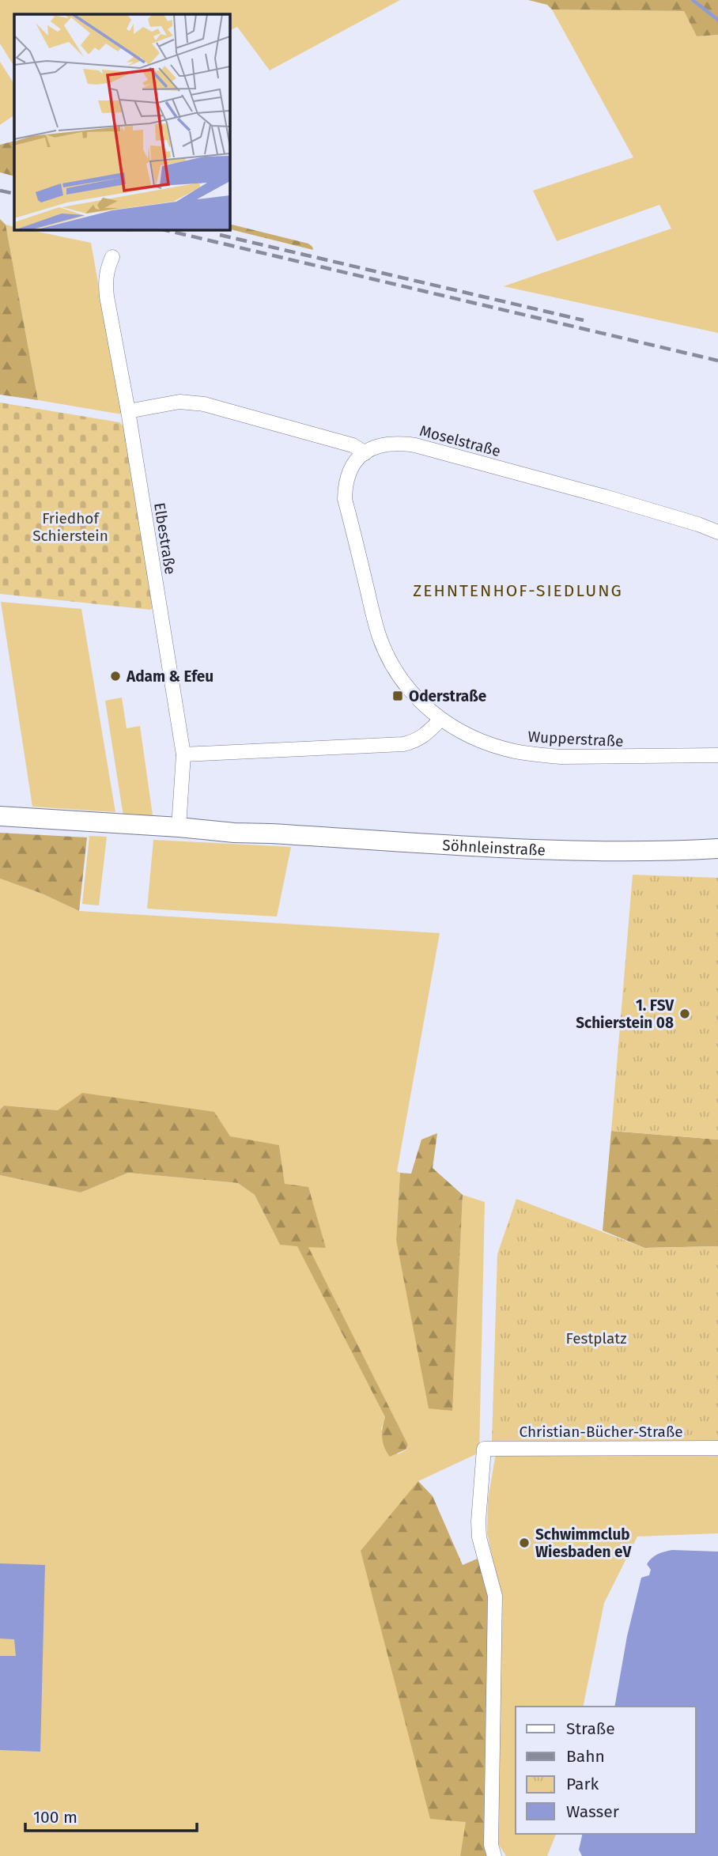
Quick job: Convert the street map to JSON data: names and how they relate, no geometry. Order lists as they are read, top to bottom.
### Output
{
  "streets": {
    "street": [
      "Moselstraße",
      "Elbestraße",
      "Wupperstraße",
      "Söhnleinstraße",
      "Christian-Bücher-Straße"
    ]
  },
  "crossings": [
    ["Moselstraße", "Wupperstraße"],
    ["Elbestraße", "Söhnleinstraße"]
  ],
  "districts": ["ZEHNTENHOF-SIEDLUNG"],
  "parks": ["Friedhof Schierstein", "Festplatz"],
  "places": {
    "other": ["Adam & Efeu", "1. FSV Schierstein 08", "Schwimmclub Wiesbaden eV"],
    "transit": ["Oderstraße"]
  },
  "legend": [
    "Straße",
    "Bahn",
    "Park",
    "Wasser"
  ],
  "scale_bar": "100 m"
}
